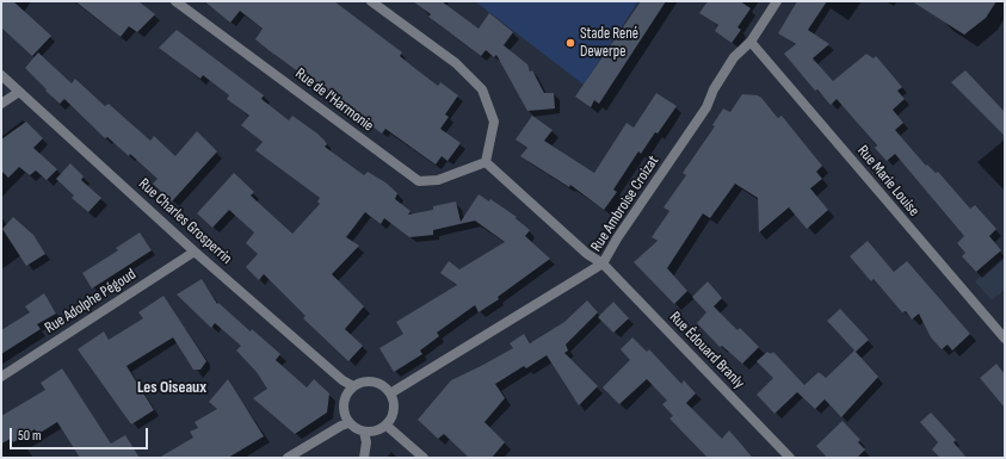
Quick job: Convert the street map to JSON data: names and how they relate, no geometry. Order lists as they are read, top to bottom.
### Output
{
  "streets": {
    "street": [
      "Rue de l'Harmonie",
      "Rue Marie Louise",
      "Rue Ambroise Croizat",
      "Rue Charles Grosperrin",
      "Rue Adolphe Pégoud",
      "Rue Édouard Branly"
    ]
  },
  "crossings": [
    ["Rue de l'Harmonie", "Rue Édouard Branly"],
    ["Rue Marie Louise", "Rue Ambroise Croizat"],
    ["Rue Ambroise Croizat", "Rue Charles Grosperrin"],
    ["Rue Ambroise Croizat", "Rue Édouard Branly"],
    ["Rue Charles Grosperrin", "Rue Adolphe Pégoud"]
  ],
  "districts": ["Les Oiseaux"],
  "places": ["Stade René Dewerpe"],
  "scale_bar": "50 m"
}
